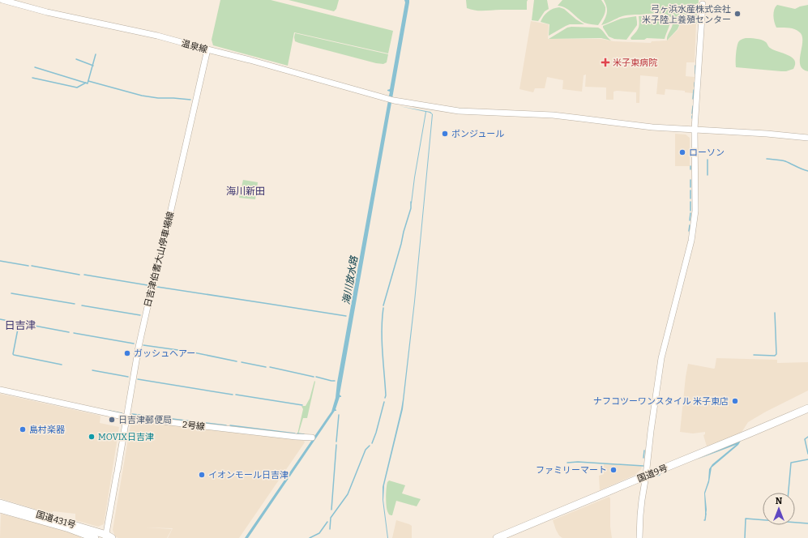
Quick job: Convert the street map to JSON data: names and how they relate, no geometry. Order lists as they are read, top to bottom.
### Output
{
  "streets": {
    "highway": ["国道9号", "国道431号"],
    "street": ["温泉線", "日吉津伯耆大山停車場線", "2号線"]
  },
  "crossings": [
    ["温泉線", "日吉津伯耆大山停車場線"],
    ["日吉津伯耆大山停車場線", "2号線"],
    ["日吉津伯耆大山停車場線", "国道431号"]
  ],
  "districts": ["海川新田", "日吉津"],
  "water": ["海川放水路"],
  "places": {
    "other": [
      "弓ヶ浜水産株式会社 米子陸上養殖センター",
      "ボンジュール",
      "ローソン",
      "ガッシュヘアー",
      "ナフコツーワンスタイル 米子東店",
      "日吉津郵便局",
      "島村楽器",
      "MOVIX日吉津",
      "ファミリーマート",
      "イオンモール日吉津"
    ],
    "health": ["米子東病院"]
  },
  "north": "top"
}
